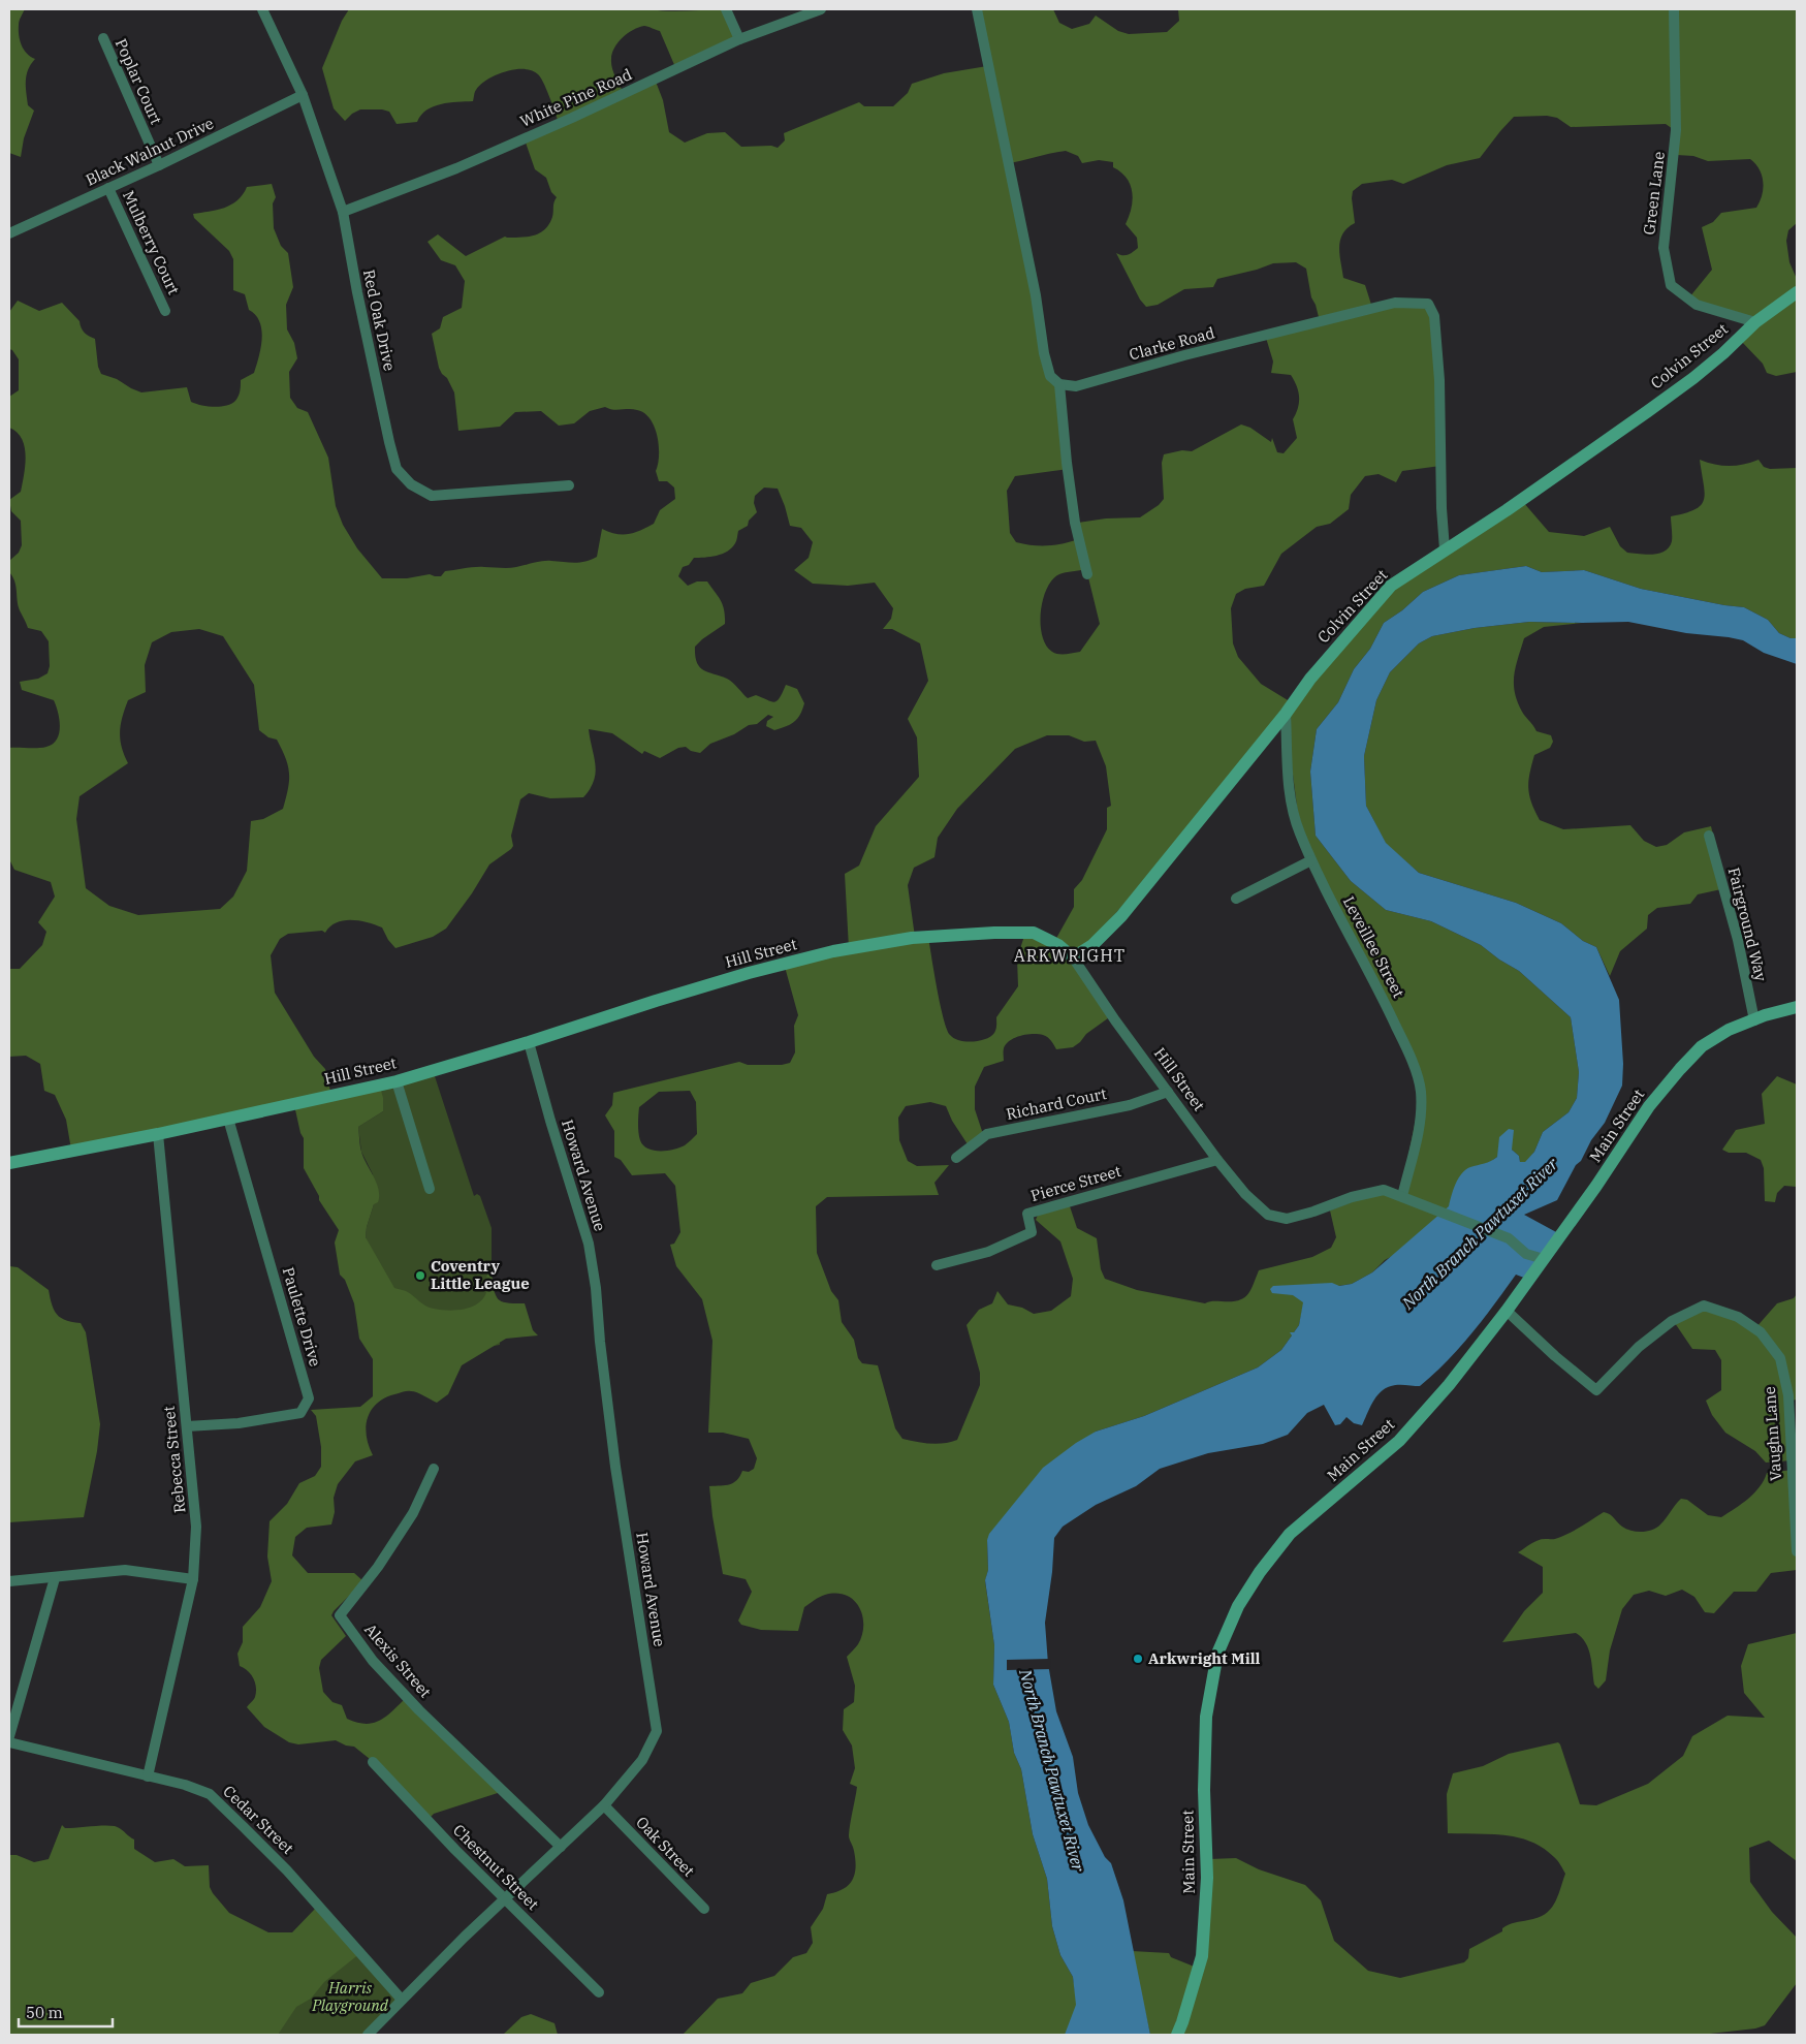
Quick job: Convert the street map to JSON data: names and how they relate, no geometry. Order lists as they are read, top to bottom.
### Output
{
  "streets": {
    "street": [
      "Poplar Court",
      "White Pine Road",
      "Black Walnut Drive",
      "Green Lane",
      "Mulberry Court",
      "Red Oak Drive",
      "Clarke Road",
      "Colvin Street",
      "Fairground Way",
      "Leveillee Street",
      "Hill Street",
      "Richard Court",
      "Main Street",
      "Howard Avenue",
      "Pierce Street",
      "Paulette Drive",
      "Vaughn Lane",
      "Rebecca Street",
      "Alexis Street",
      "Cedar Street",
      "Oak Street",
      "Chestnut Street"
    ]
  },
  "crossings": [
    ["Poplar Court", "Black Walnut Drive"],
    ["White Pine Road", "Red Oak Drive"],
    ["Black Walnut Drive", "Mulberry Court"],
    ["Black Walnut Drive", "Red Oak Drive"],
    ["Green Lane", "Colvin Street"],
    ["Clarke Road", "Colvin Street"],
    ["Colvin Street", "Leveillee Street"],
    ["Colvin Street", "Hill Street"],
    ["Fairground Way", "Main Street"],
    ["Leveillee Street", "Hill Street"],
    ["Hill Street", "Richard Court"],
    ["Hill Street", "Main Street"],
    ["Hill Street", "Howard Avenue"],
    ["Hill Street", "Pierce Street"],
    ["Hill Street", "Paulette Drive"],
    ["Hill Street", "Rebecca Street"],
    ["Main Street", "Vaughn Lane"],
    ["Howard Avenue", "Alexis Street"],
    ["Howard Avenue", "Cedar Street"],
    ["Howard Avenue", "Oak Street"],
    ["Howard Avenue", "Chestnut Street"],
    ["Paulette Drive", "Rebecca Street"],
    ["Rebecca Street", "Cedar Street"]
  ],
  "districts": ["ARKWRIGHT"],
  "water": ["North Branch Pawtuxet River"],
  "parks": ["Harris Playground"],
  "places": ["Coventry Little League", "Arkwright Mill"],
  "scale_bar": "50 m"
}
